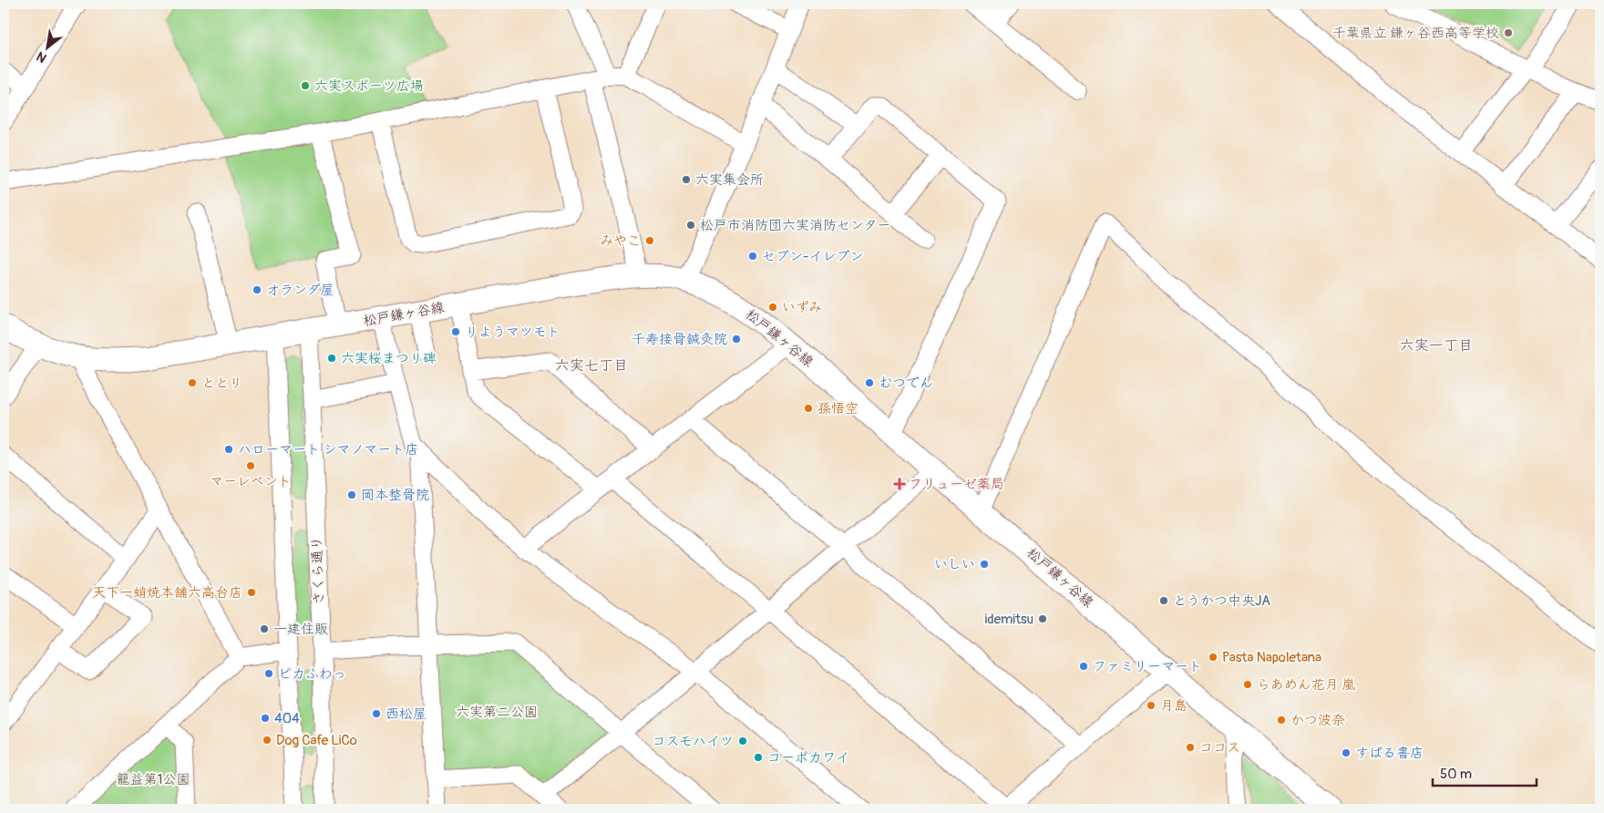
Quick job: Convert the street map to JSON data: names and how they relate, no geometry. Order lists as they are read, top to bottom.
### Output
{
  "streets": {
    "main road": ["松戸鎌ヶ谷線"],
    "street": ["さくら通り"]
  },
  "crossings": [
    ["松戸鎌ヶ谷線", "さくら通り"]
  ],
  "districts": ["六実一丁目", "六実七丁目"],
  "parks": ["六実第二公園", "籠益第1公園"],
  "places": {
    "other": [
      "千葉県立 鎌ヶ谷西高等学校",
      "六実スポーツ広場",
      "六実集会所",
      "松戸市消防団六実消防センター",
      "みやこ",
      "セブン-イレブン",
      "オランダ屋",
      "いずみ",
      "りようマツモト",
      "千寿接骨鍼灸院",
      "六実桜まつり碑",
      "ととり",
      "むつでん",
      "孫悟空",
      "ハローマート シマノマート店",
      "マーレベント",
      "岡本整骨院",
      "いしい",
      "天下一蛸焼本舗六高台店",
      "とうかつ中央JA",
      "idemitsu",
      "一建住販",
      "Pasta Napoletana",
      "ファミリーマート",
      "ピカふわっ",
      "らあめん花月 嵐",
      "月島",
      "西松屋",
      "404",
      "かつ波奈",
      "Dog Cafe LiCo",
      "コスモハイツ",
      "ココス",
      "すばる書店",
      "コーポカワイ"
    ],
    "health": ["フリューゼ薬局"]
  },
  "scale_bar": "50 m",
  "north": "bottom left"
}
